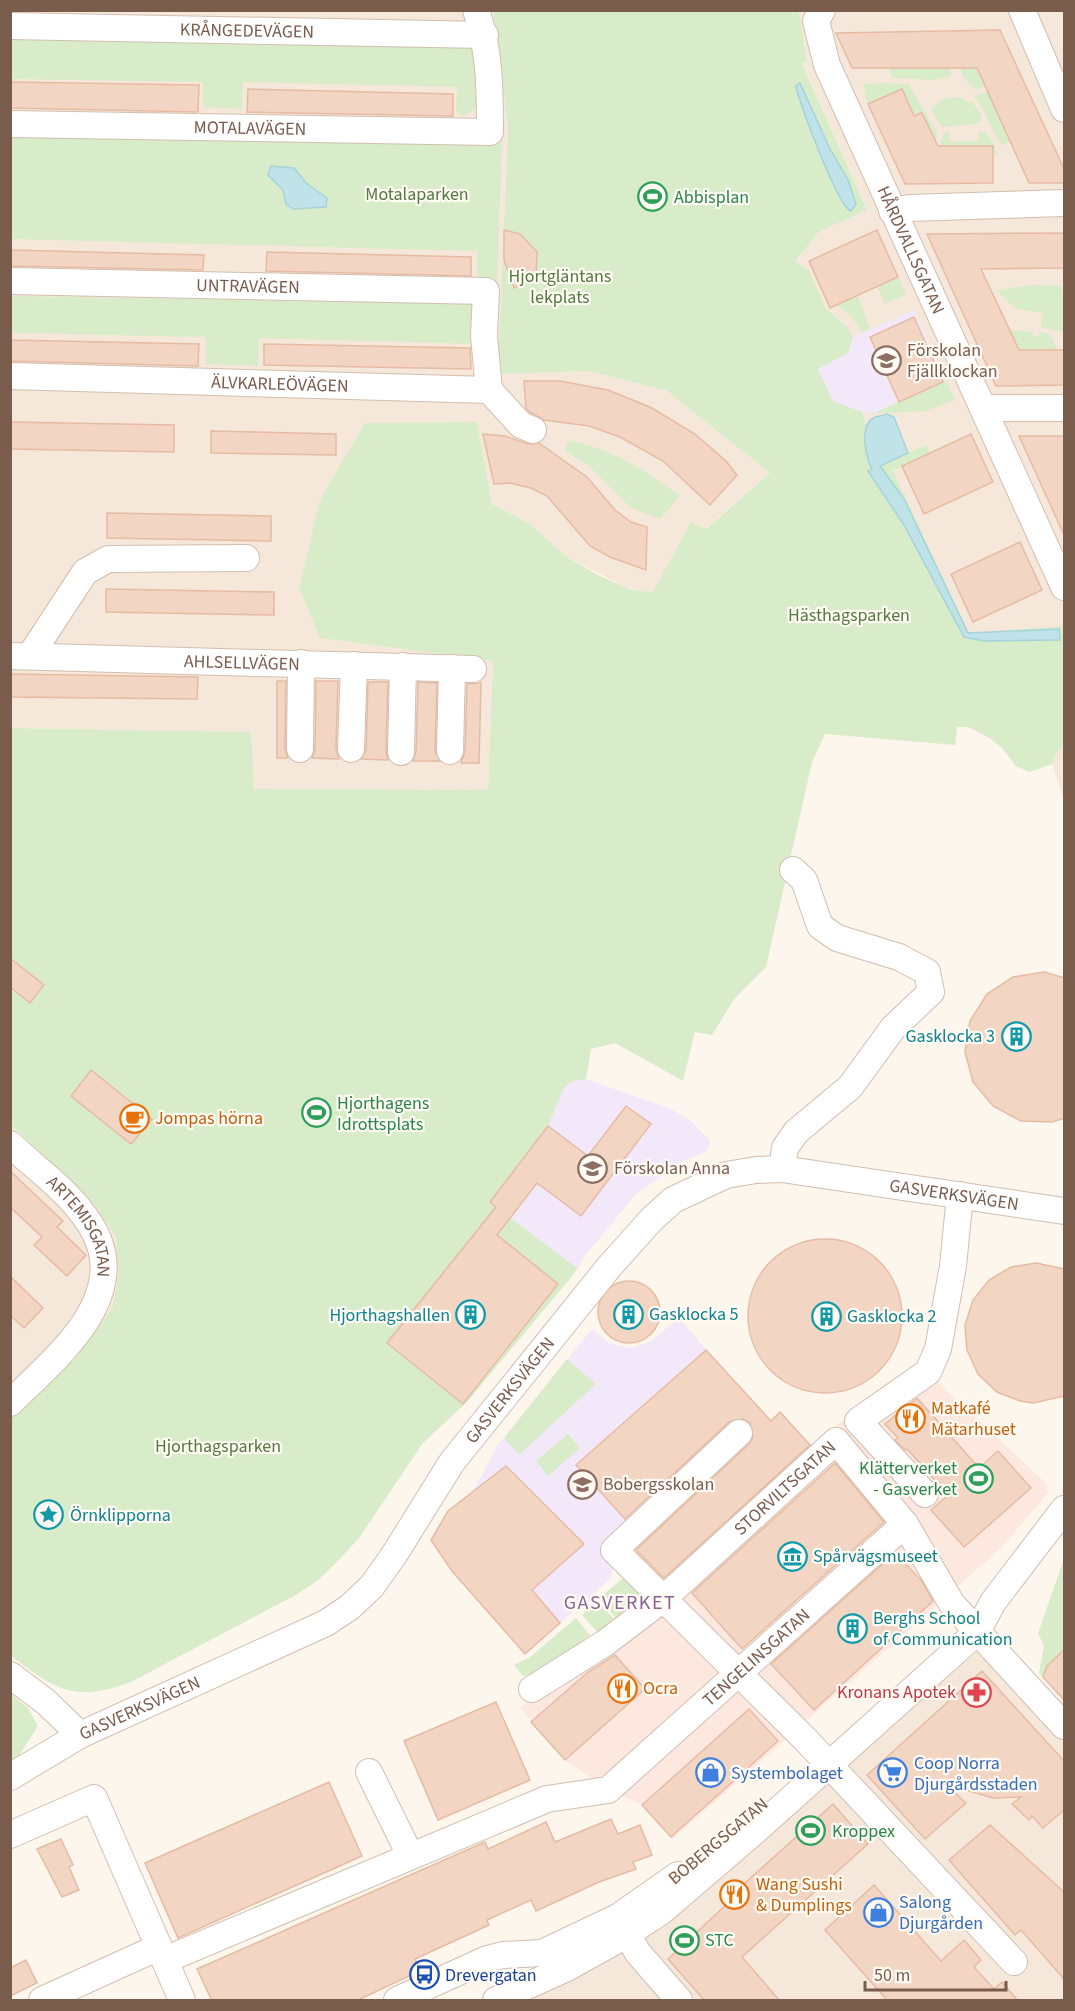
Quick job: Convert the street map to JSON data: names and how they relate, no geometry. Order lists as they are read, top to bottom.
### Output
{
  "streets": {
    "street": [
      "KRÅNGEDEVÄGEN",
      "MOTALAVÄGEN",
      "HÅRDVALLSGATAN",
      "UNTRAVÄGEN",
      "ÄLVKARLEÖVÄGEN",
      "AHLSELLVÄGEN",
      "GASVERKSVÄGEN",
      "ARTEMISGATAN",
      "STORVILTSGATAN",
      "TENGELINSGATAN",
      "BOBERGSGATAN"
    ]
  },
  "crossings": [
    ["KRÅNGEDEVÄGEN", "MOTALAVÄGEN"],
    ["UNTRAVÄGEN", "ÄLVKARLEÖVÄGEN"],
    ["STORVILTSGATAN", "TENGELINSGATAN"],
    ["STORVILTSGATAN", "BOBERGSGATAN"]
  ],
  "districts": ["GASVERKET"],
  "parks": [
    "Motalaparken",
    "Hjortgläntans lekplats",
    "Hästhagsparken",
    "Hjorthagsparken"
  ],
  "places": {
    "sports": [
      "Abbisplan",
      "Hjorthagens Idrottsplats",
      "Klätterverket - Gasverket",
      "Kroppex",
      "STC"
    ],
    "school or university": ["Förskolan Fjällklockan", "Förskolan Anna", "Bobergsskolan"],
    "building": [
      "Gasklocka 3",
      "Gasklocka 5",
      "Hjorthagshallen",
      "Gasklocka 2",
      "Berghs School of Communication"
    ],
    "cafe": ["Jompas hörna"],
    "restaurant": ["Matkafé Mätarhuset", "Ocra", "Wang Sushi & Dumplings"],
    "place": ["Örnklipporna"],
    "museum": ["Spårvägsmuseet"],
    "pharmacy": ["Kronans Apotek"],
    "shop": ["Systembolaget", "Salong Djurgården"],
    "supermarket": ["Coop Norra Djurgårdsstaden"],
    "bus stop": ["Drevergatan"]
  },
  "scale_bar": "50 m"
}
